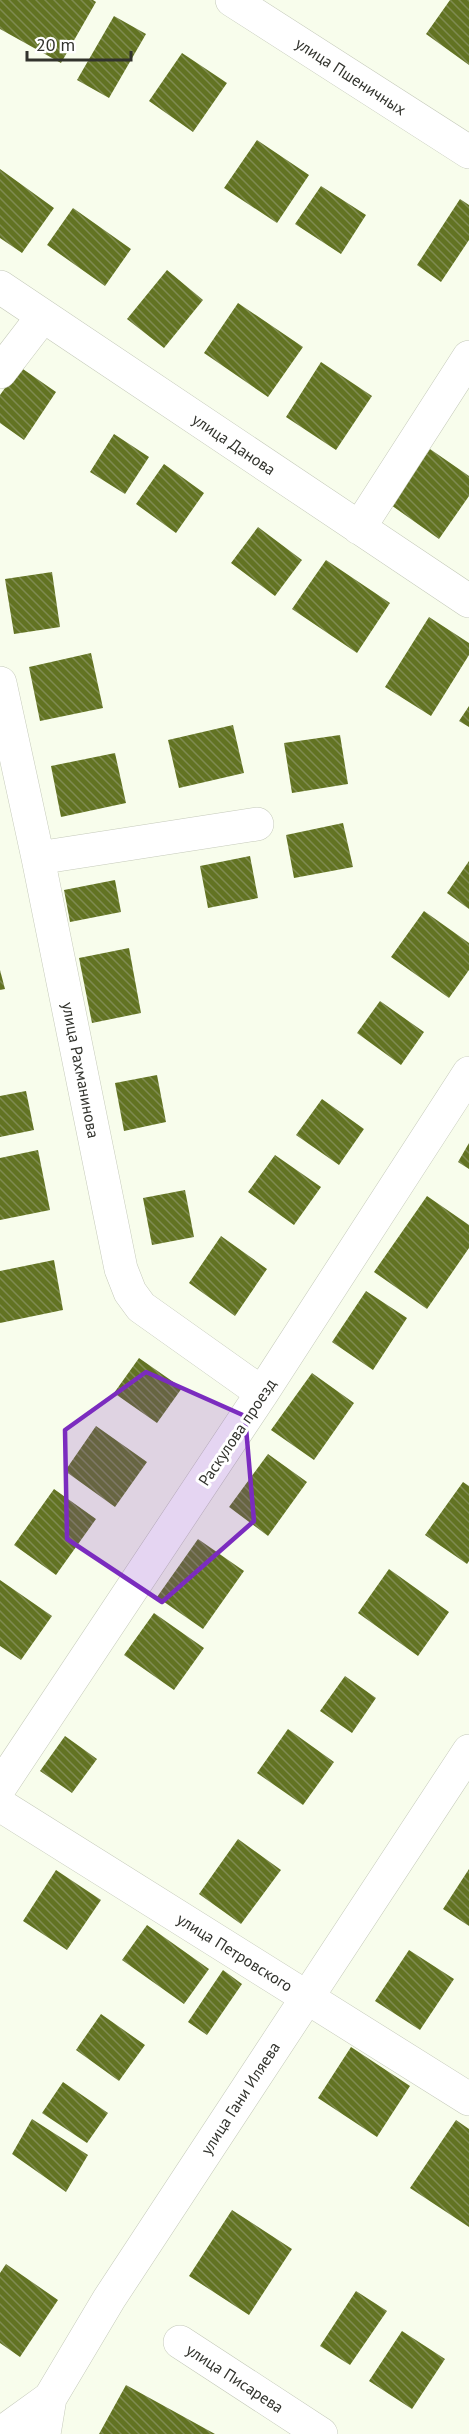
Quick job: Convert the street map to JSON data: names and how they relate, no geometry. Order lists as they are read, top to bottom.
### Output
{
  "streets": {
    "street": [
      "улица Пшеничных",
      "улица Данова",
      "улица Рахманинова",
      "Раскулова проезд",
      "улица Петровского",
      "улица Гани Иляева",
      "улица Писарева"
    ]
  },
  "crossings": [
    ["улица Рахманинова", "Раскулова проезд"],
    ["улица Петровского", "улица Гани Иляева"]
  ],
  "scale_bar": "20 m"
}
